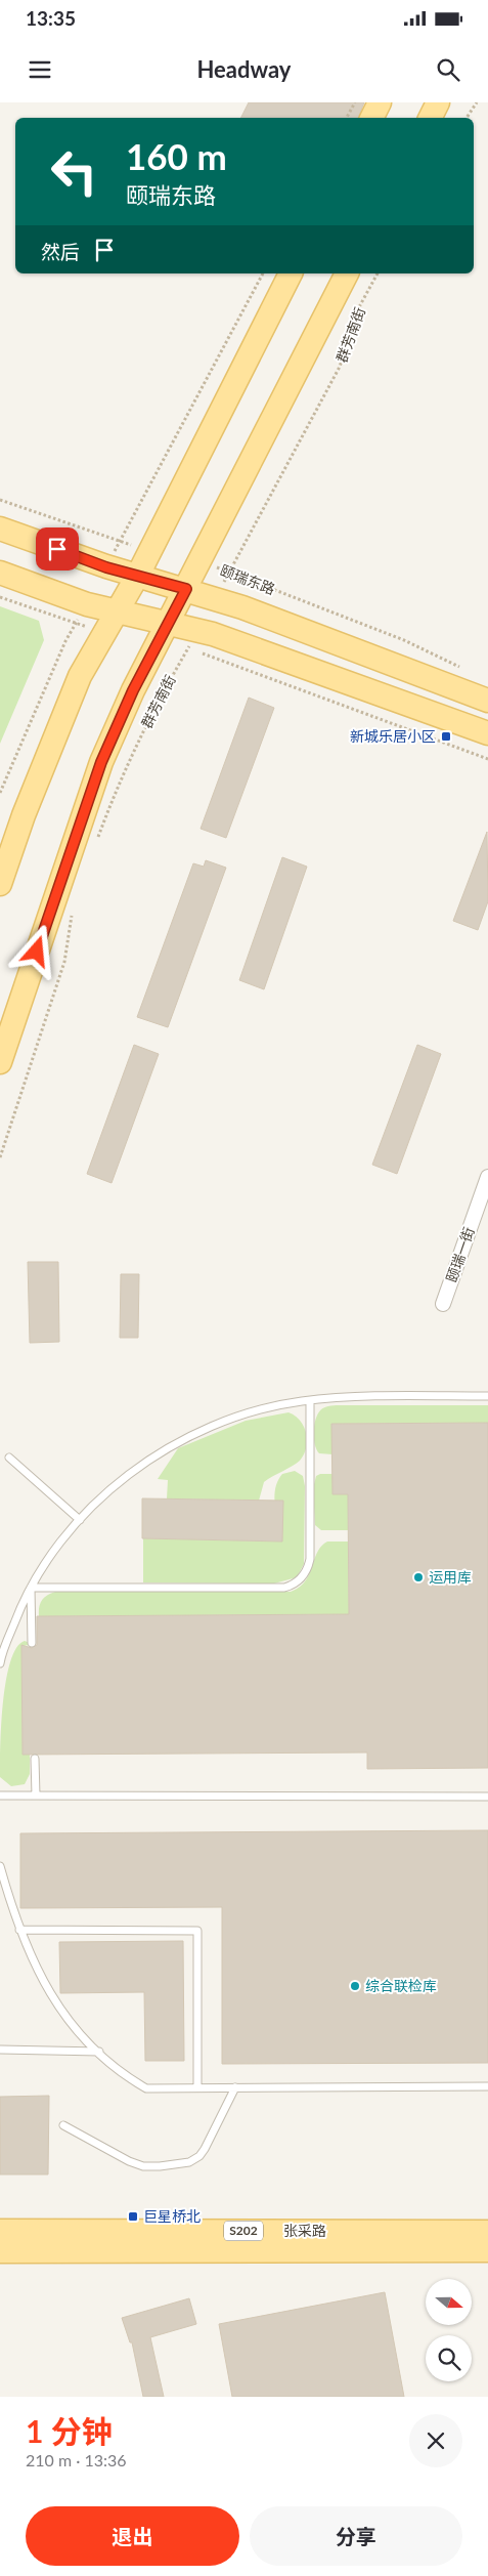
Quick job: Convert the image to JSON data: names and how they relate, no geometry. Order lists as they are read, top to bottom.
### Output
{
  "streets": {
    "main road": [
      "群芳南街",
      "颐瑞东路",
      "S202",
      "张采路"
    ],
    "street": ["颐瑞一街"]
  },
  "crossings": [
    ["群芳南街", "颐瑞东路"]
  ],
  "places": {
    "transit": ["新城乐居小区", "巨星桥北"],
    "other": ["运用库", "综合联检库"]
  },
  "north": "right",
  "page": {
    "status": "13:35",
    "header": "Headway",
    "turn": ["160 m", "颐瑞东路"],
    "then": "然后",
    "heading": ["1 分钟", "210 m · 13:36"],
    "buttons": ["退出", "分享"]
  }
}
